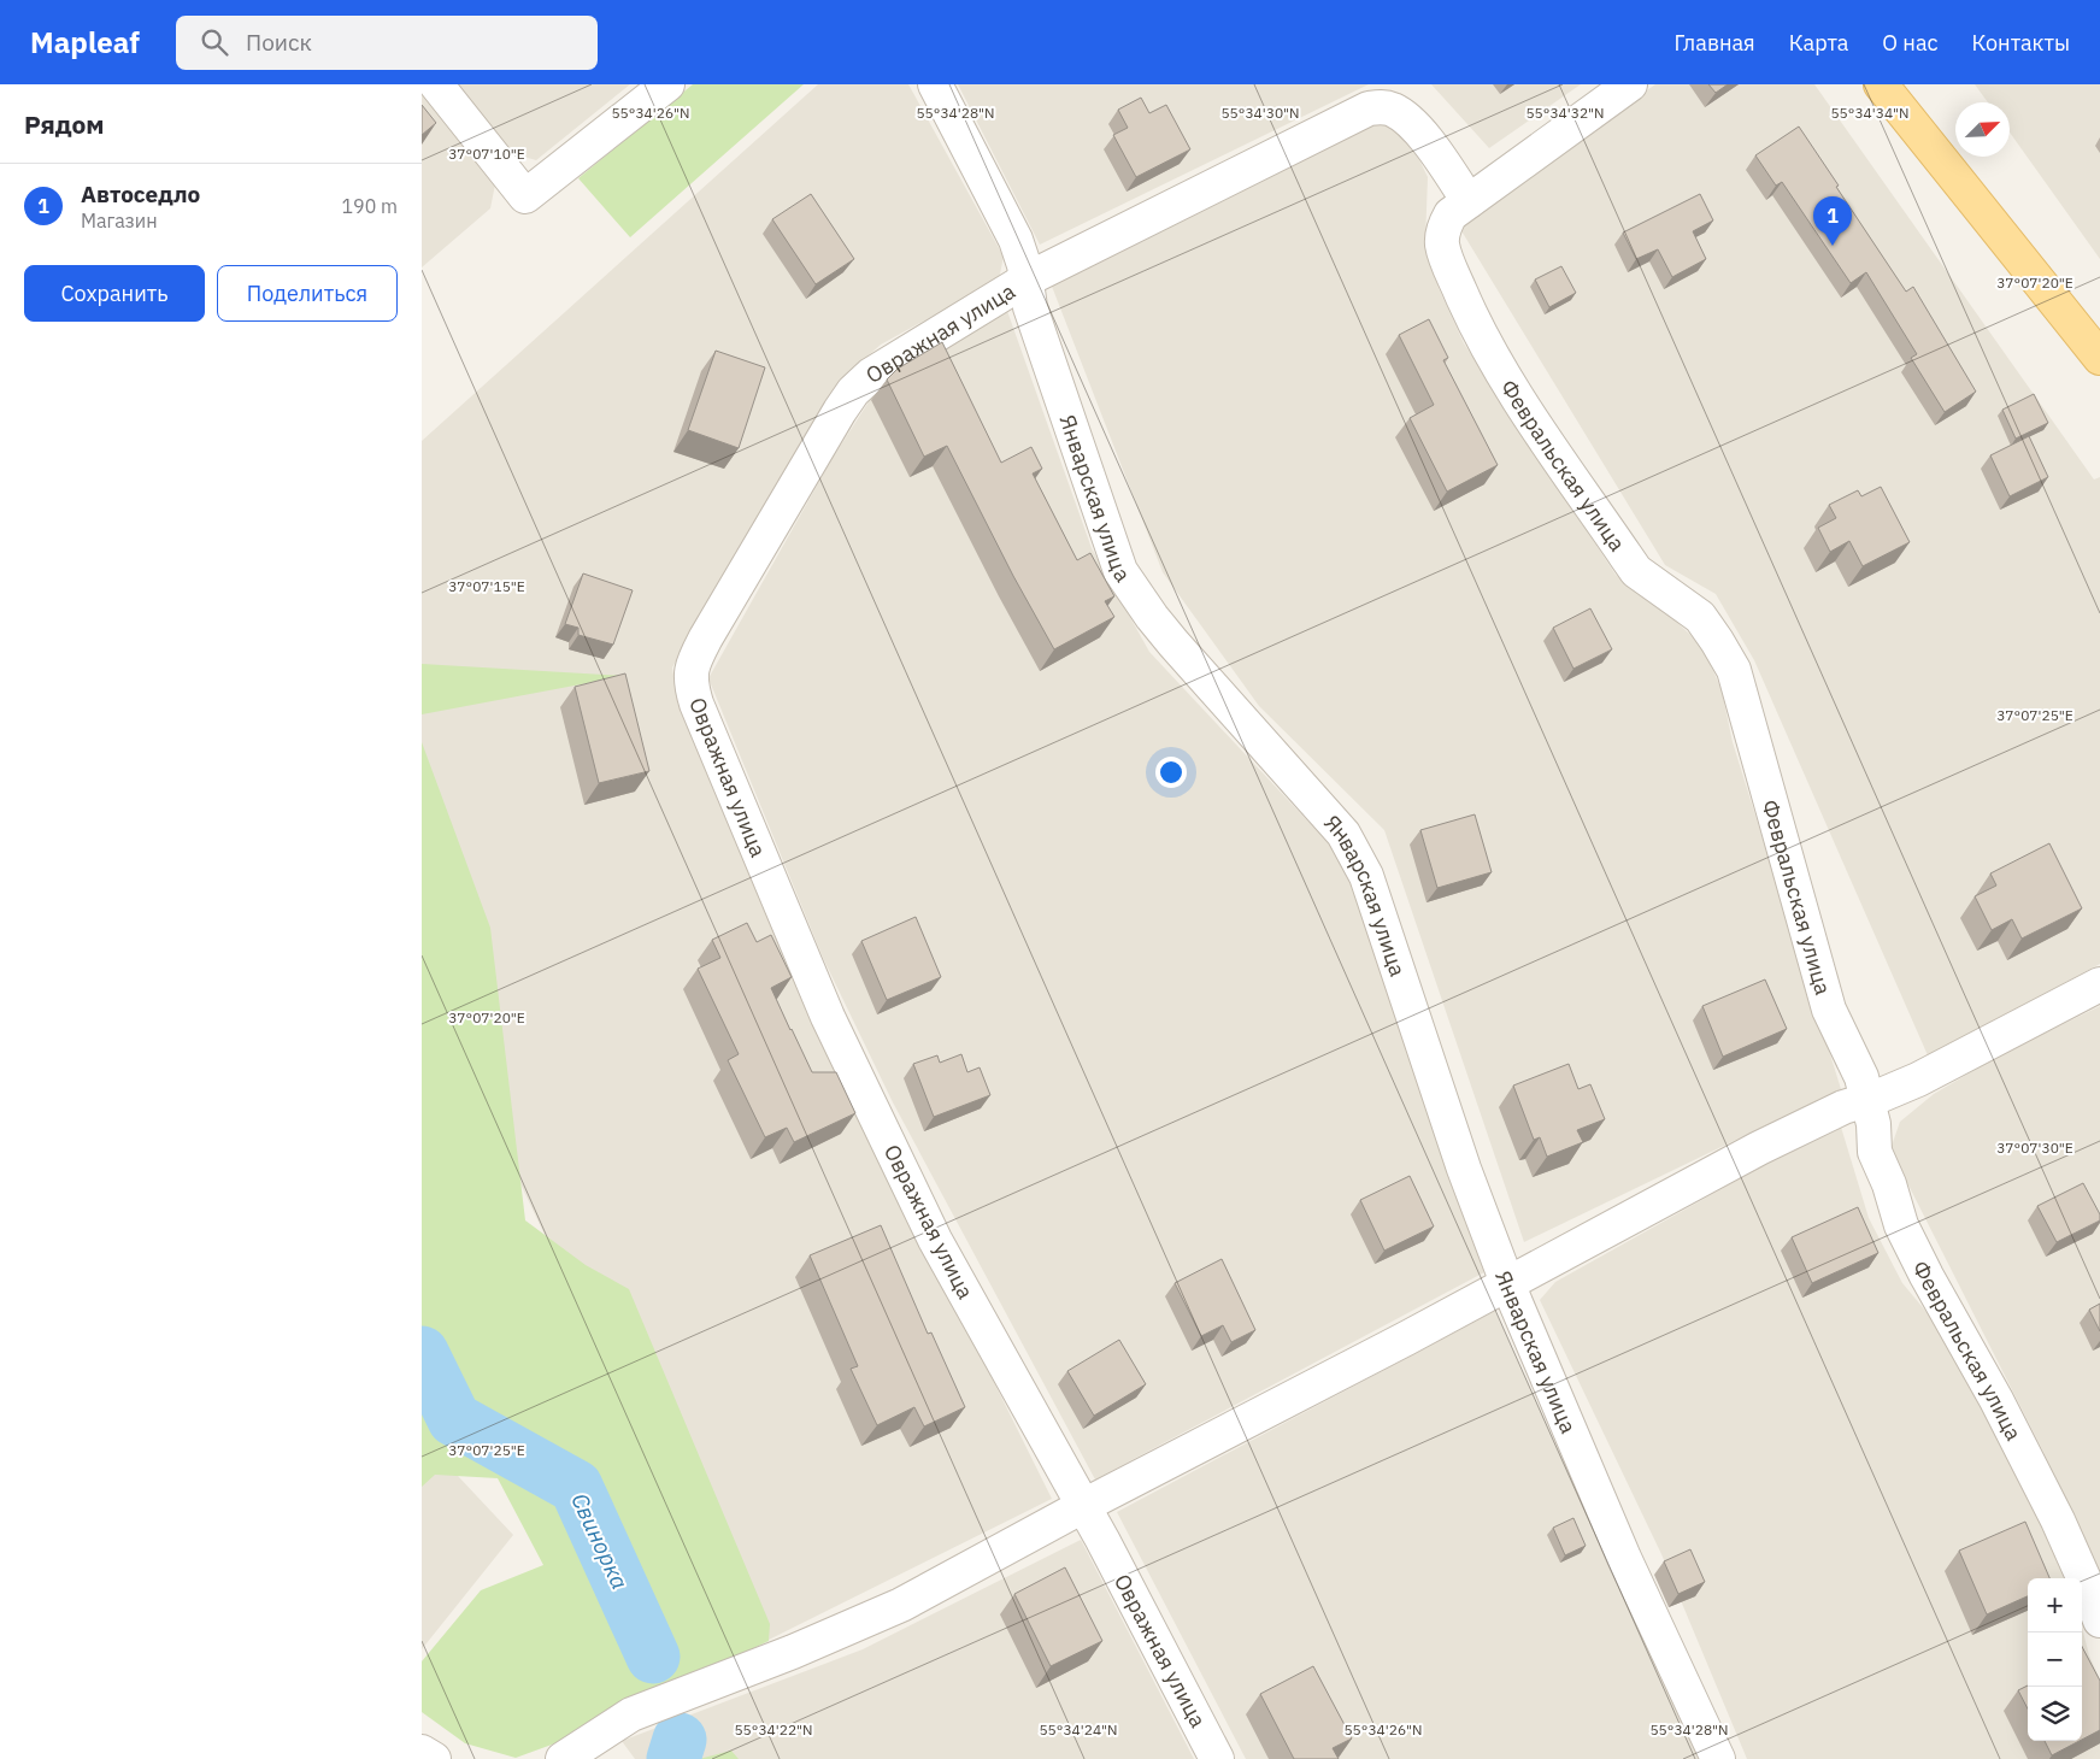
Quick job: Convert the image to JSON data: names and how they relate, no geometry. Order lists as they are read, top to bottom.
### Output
{
  "streets": {
    "street": ["Овражная улица", "Февральская улица", "Январская улица"]
  },
  "crossings": [
    ["Овражная улица", "Февральская улица"],
    ["Овражная улица", "Январская улица"]
  ],
  "water": ["Свинорка"],
  "north": "top right",
  "page": {
    "header": "Mapleaf",
    "search": "Поиск",
    "nav": [
      "Главная",
      "Карта",
      "О нас",
      "Контакты"
    ],
    "heading": "Рядом",
    "list": [
      {
        "mark": "1",
        "name": "Автоседло",
        "note": "Магазин",
        "value": "190 m"
      }
    ],
    "pins": "1",
    "buttons": ["Сохранить", "Поделиться"],
    "map_buttons": ["+", "−"]
  },
  "coordinates": [
    "55°34'26\"N",
    "55°34'32\"N",
    "55°34'34\"N",
    "55°34'28\"N",
    "55°34'30\"N",
    "37°07'10\"E",
    "37°07'20\"E",
    "37°07'15\"E",
    "37°07'25\"E",
    "37°07'30\"E",
    "55°34'22\"N",
    "55°34'24\"N"
  ]
}
